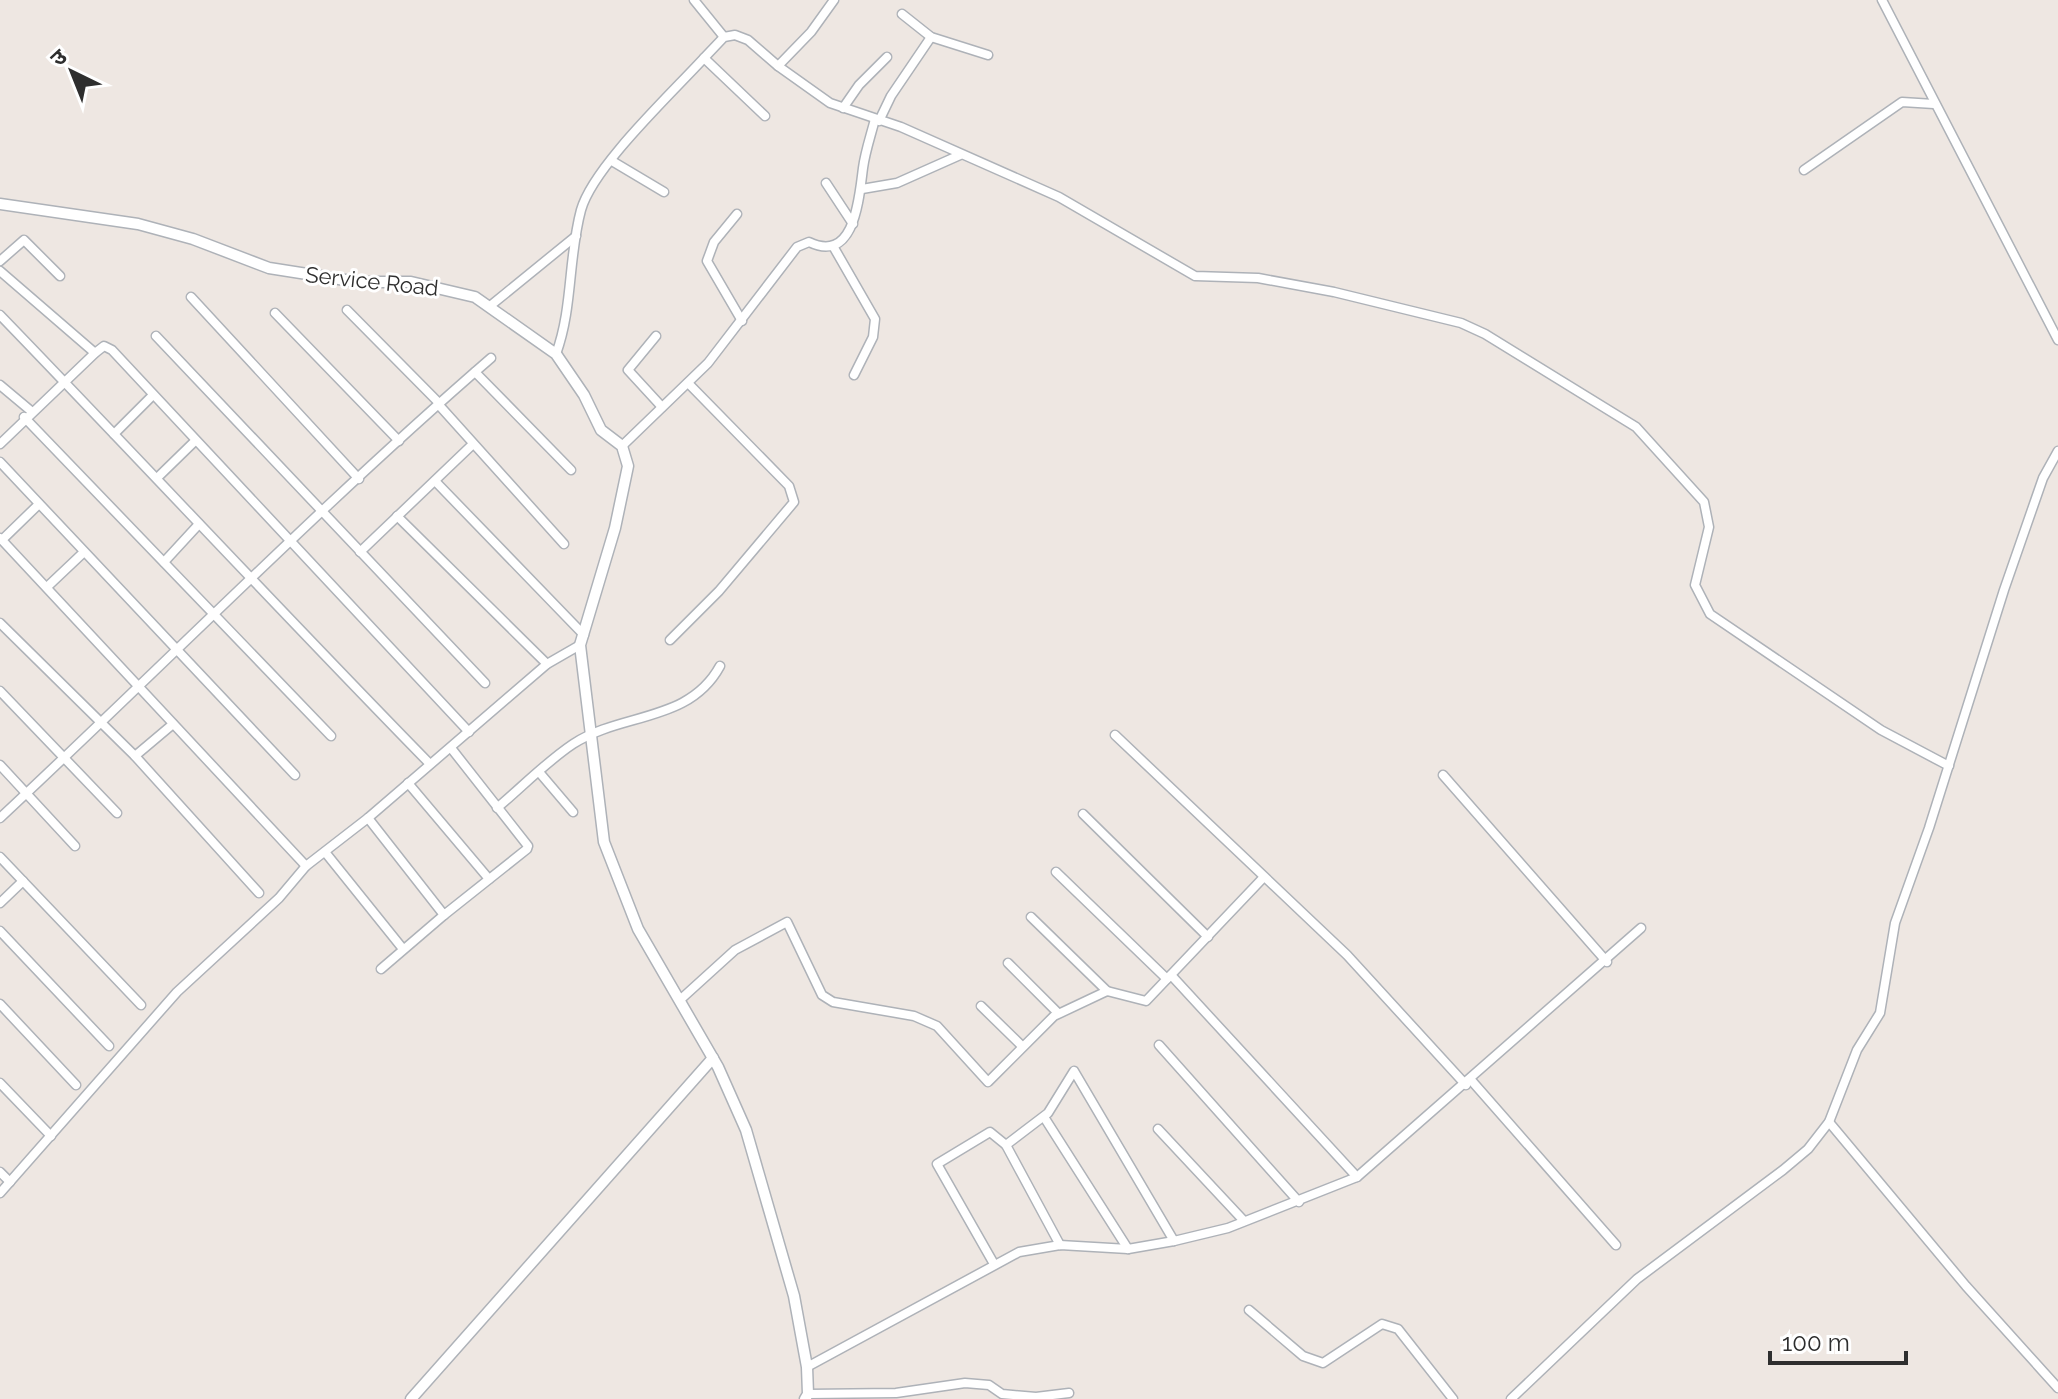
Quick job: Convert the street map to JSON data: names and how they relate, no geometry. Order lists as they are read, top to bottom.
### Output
{
  "streets": {
    "street": ["Service Road"]
  },
  "scale_bar": "100 m",
  "north": "top left"
}
